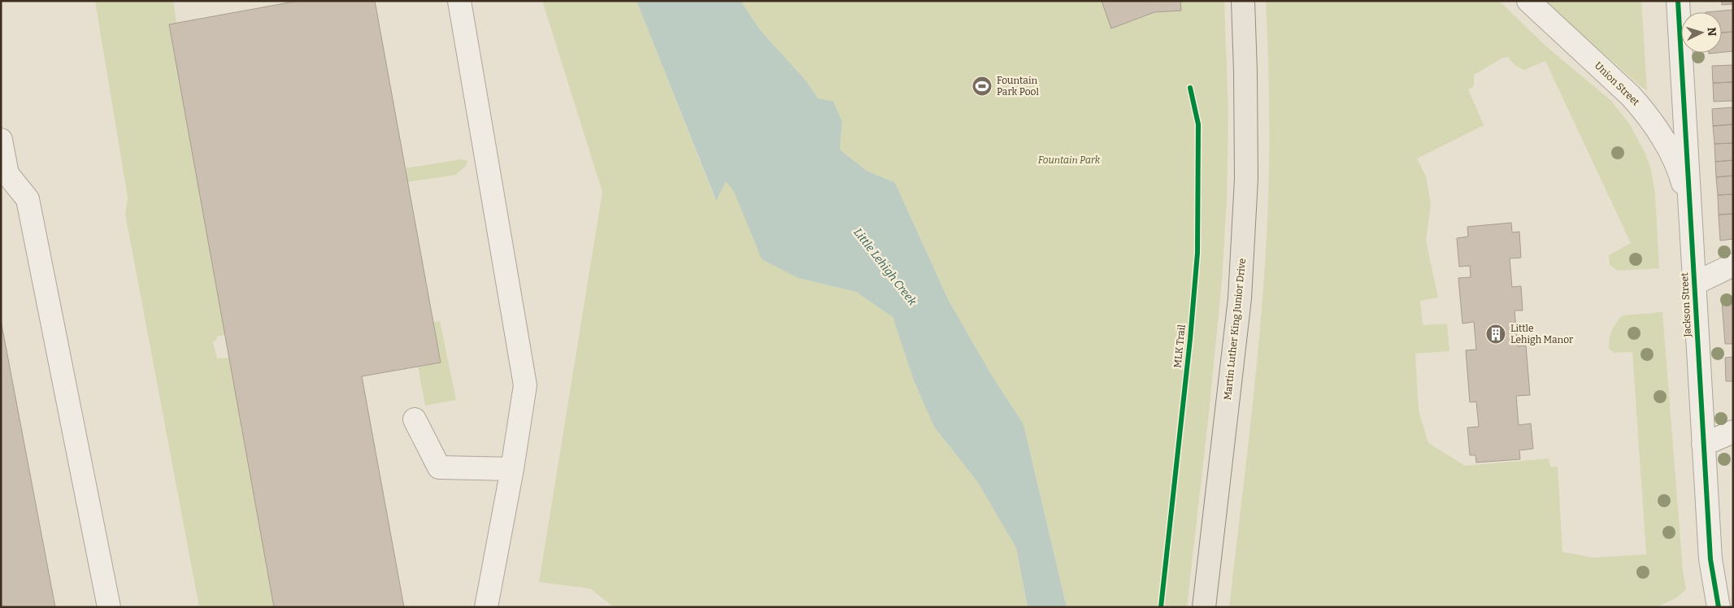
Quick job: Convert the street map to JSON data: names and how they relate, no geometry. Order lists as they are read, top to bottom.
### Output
{
  "streets": {
    "main road": ["Martin Luther King Junior Drive"],
    "street": ["Union Street", "Jackson Street"],
    "cycle path": ["MLK Trail"]
  },
  "crossings": [
    ["Union Street", "Jackson Street"]
  ],
  "water": ["Little Lehigh Creek"],
  "parks": ["Fountain Park"],
  "places": {
    "sports": ["Fountain Park Pool"],
    "building": ["Little Lehigh Manor"]
  },
  "north": "right"
}
